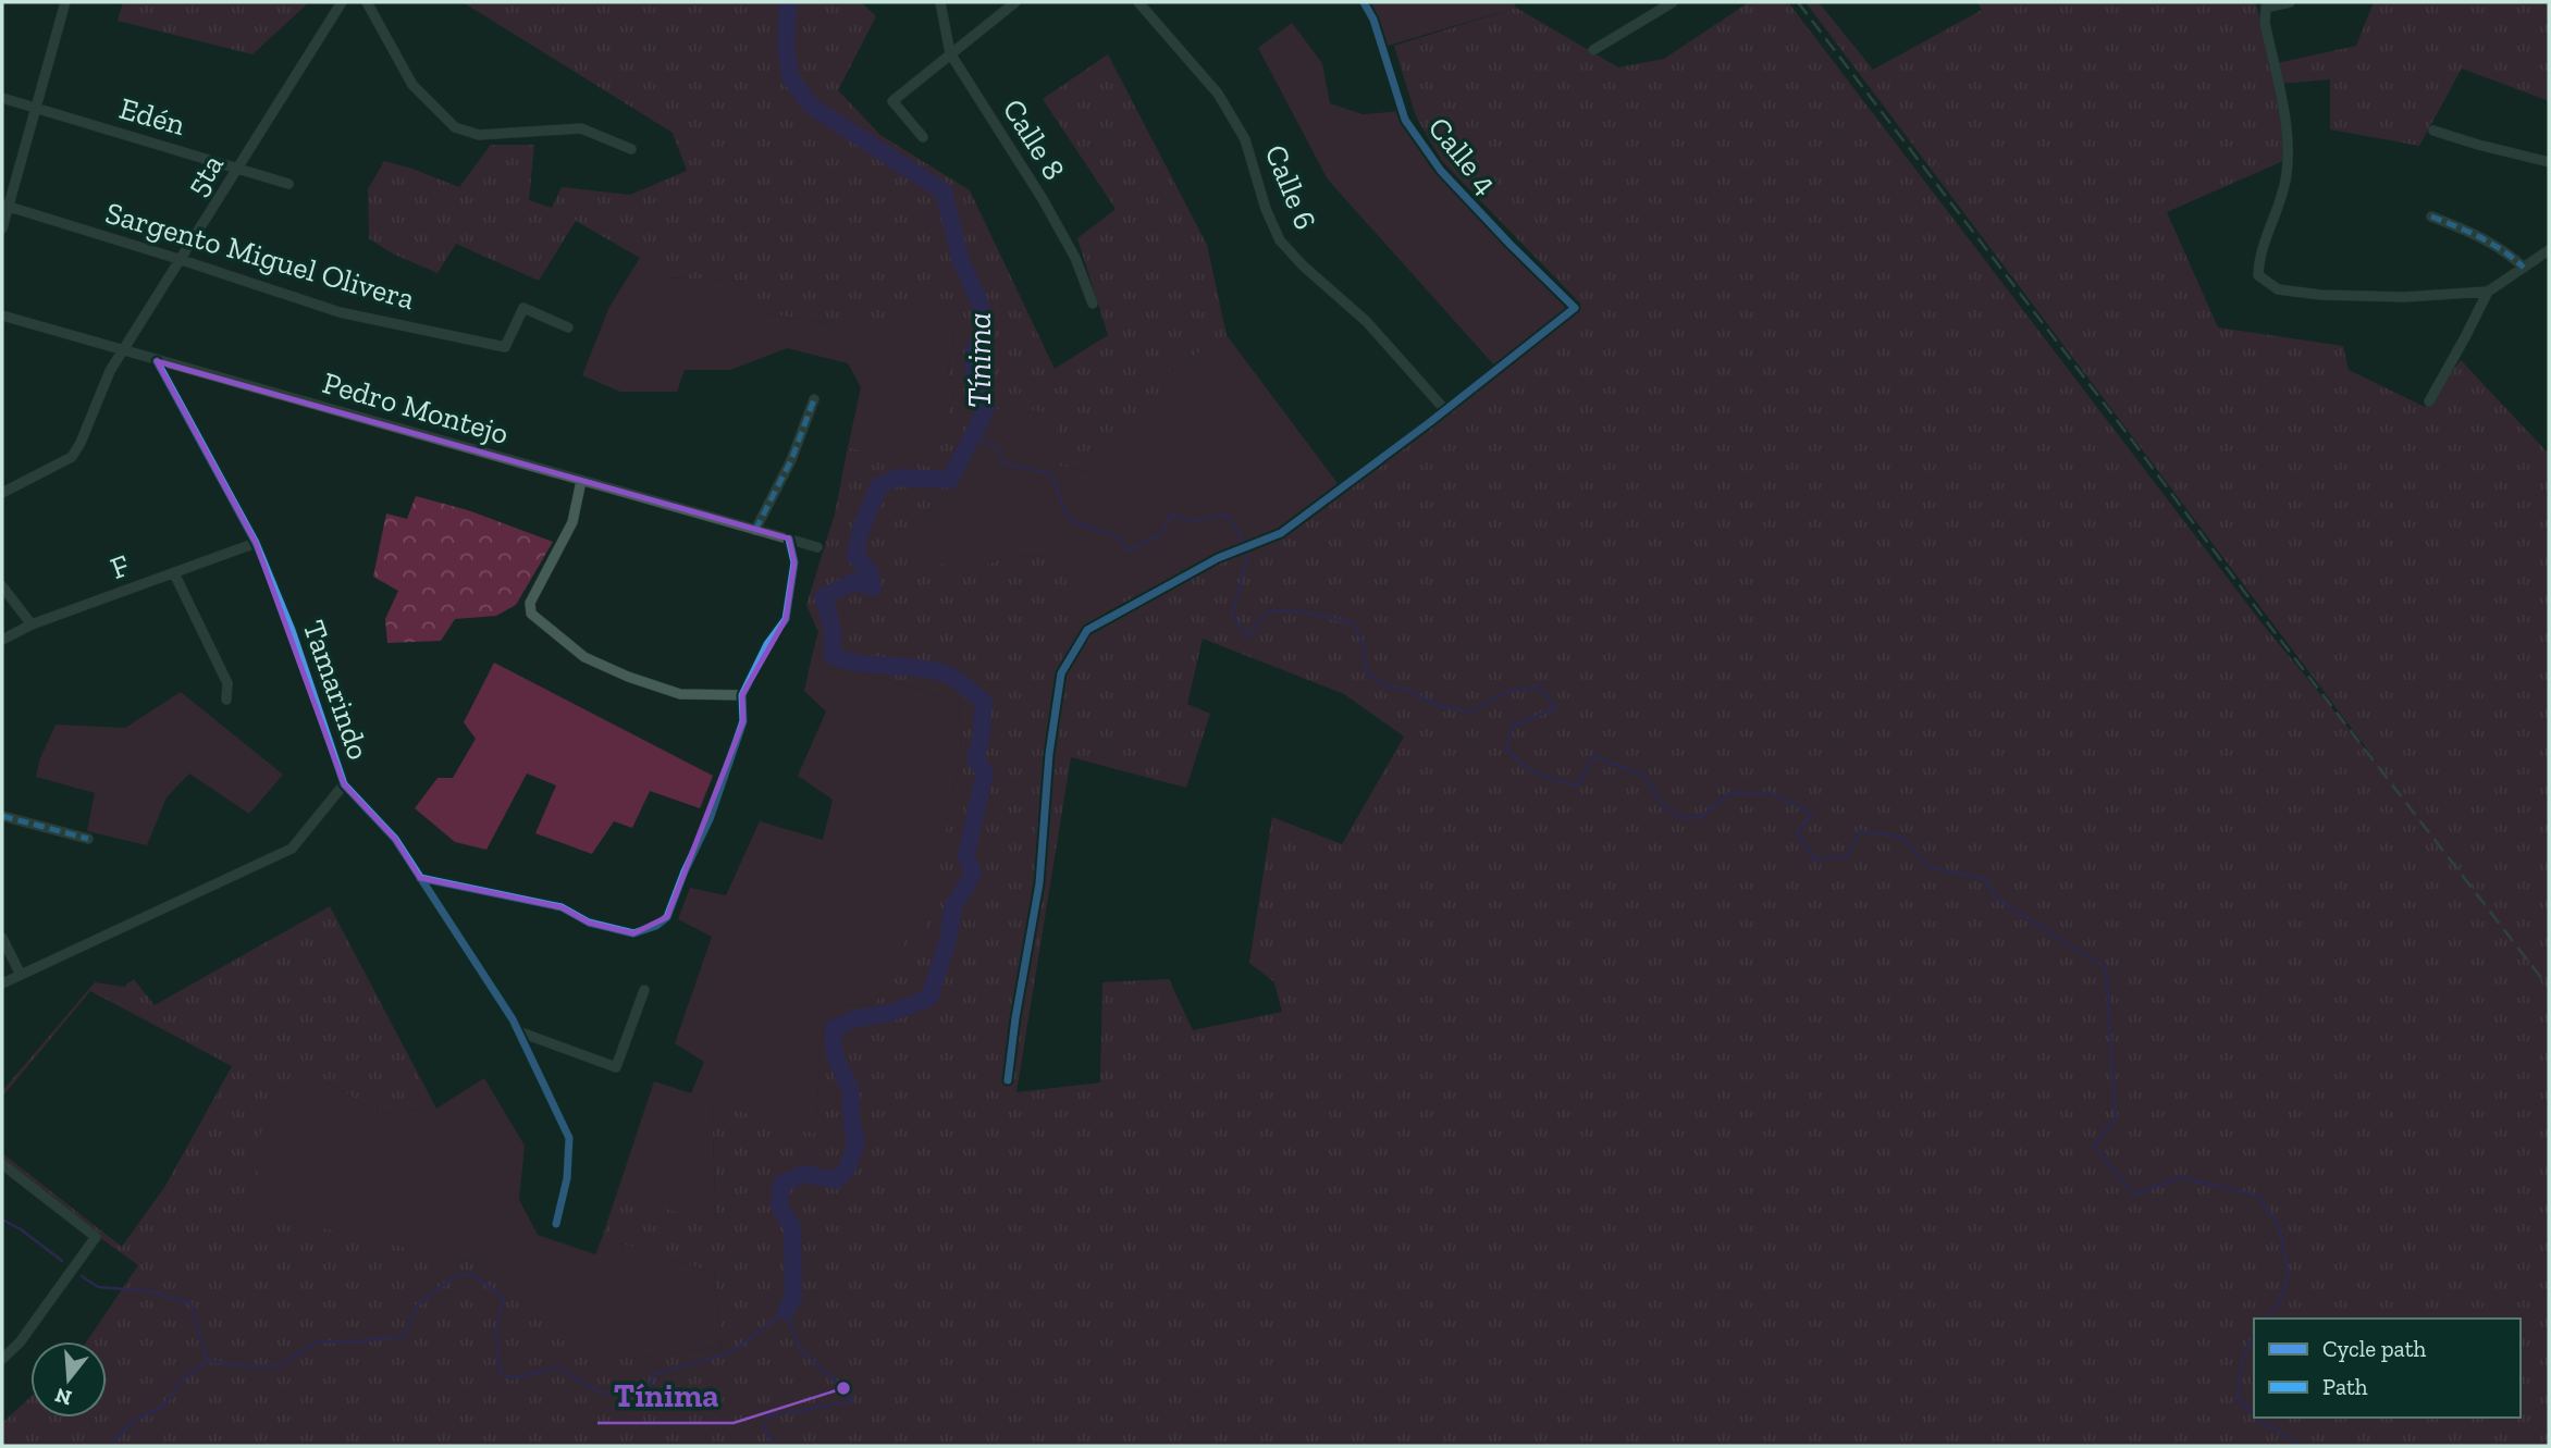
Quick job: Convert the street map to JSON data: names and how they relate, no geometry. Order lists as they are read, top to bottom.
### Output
{
  "streets": {
    "street": [
      "Edén",
      "Calle 8",
      "Calle 4",
      "5ta",
      "Calle 6",
      "Sargento Miguel Olivera",
      "Pedro Montejo",
      "F",
      "Tamarindo"
    ]
  },
  "crossings": [
    ["Edén", "5ta"],
    ["Calle 4", "Calle 6"],
    ["5ta", "Sargento Miguel Olivera"],
    ["5ta", "Pedro Montejo"],
    ["Pedro Montejo", "Tamarindo"],
    ["F", "Tamarindo"]
  ],
  "water": ["Tínima"],
  "places": ["Tínima"],
  "legend": ["Cycle path", "Path"],
  "north": "bottom"
}
